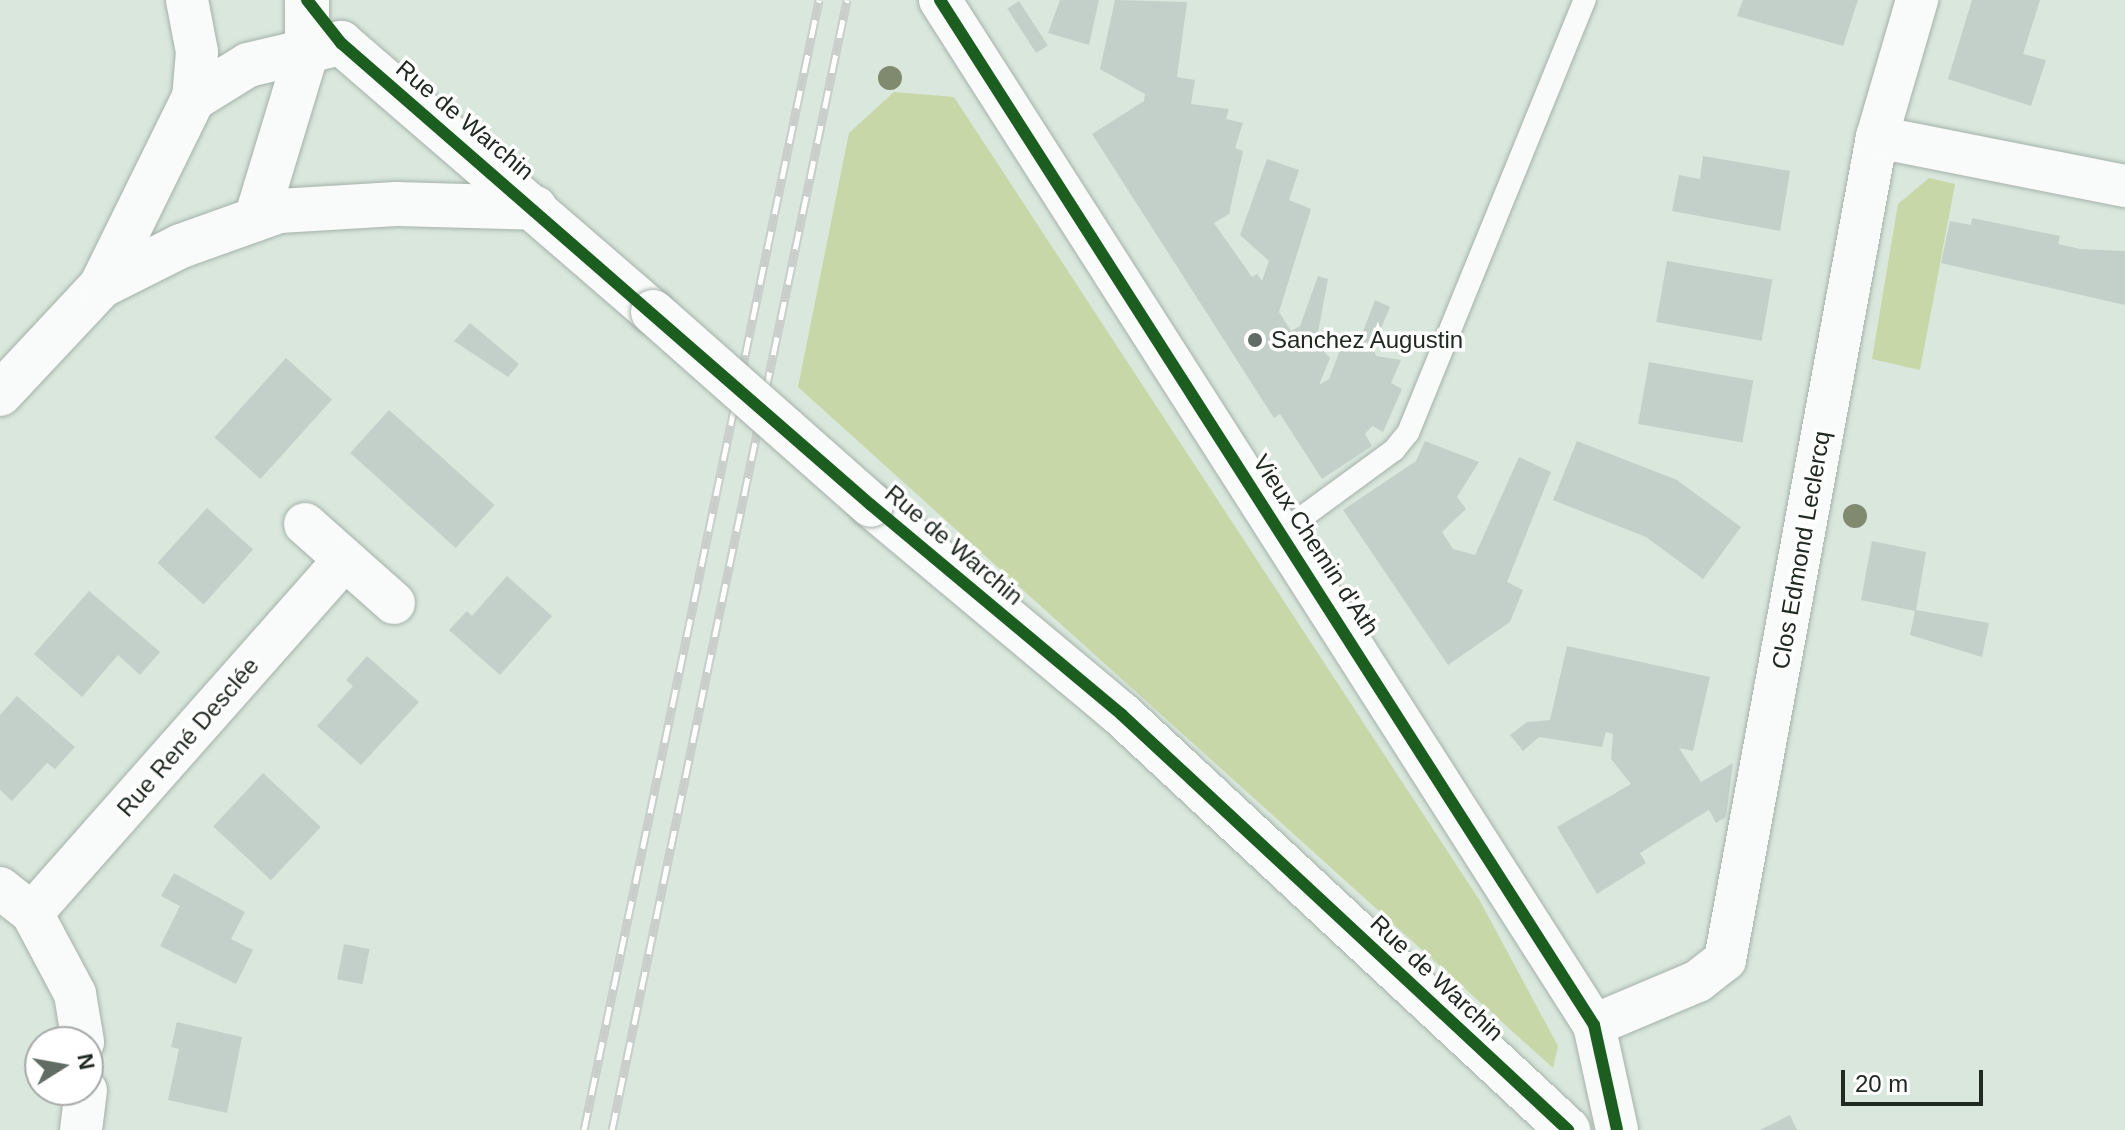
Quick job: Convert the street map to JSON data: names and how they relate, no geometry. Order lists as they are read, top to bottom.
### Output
{
  "streets": {
    "street": [
      "Rue de Warchin",
      "Vieux Chemin d'Ath",
      "Clos Edmond Leclercq",
      "Rue René Desclée"
    ]
  },
  "crossings": [
    ["Vieux Chemin d'Ath", "Clos Edmond Leclercq"]
  ],
  "places": ["Sanchez Augustin"],
  "scale_bar": "20 m",
  "north": "right"
}
